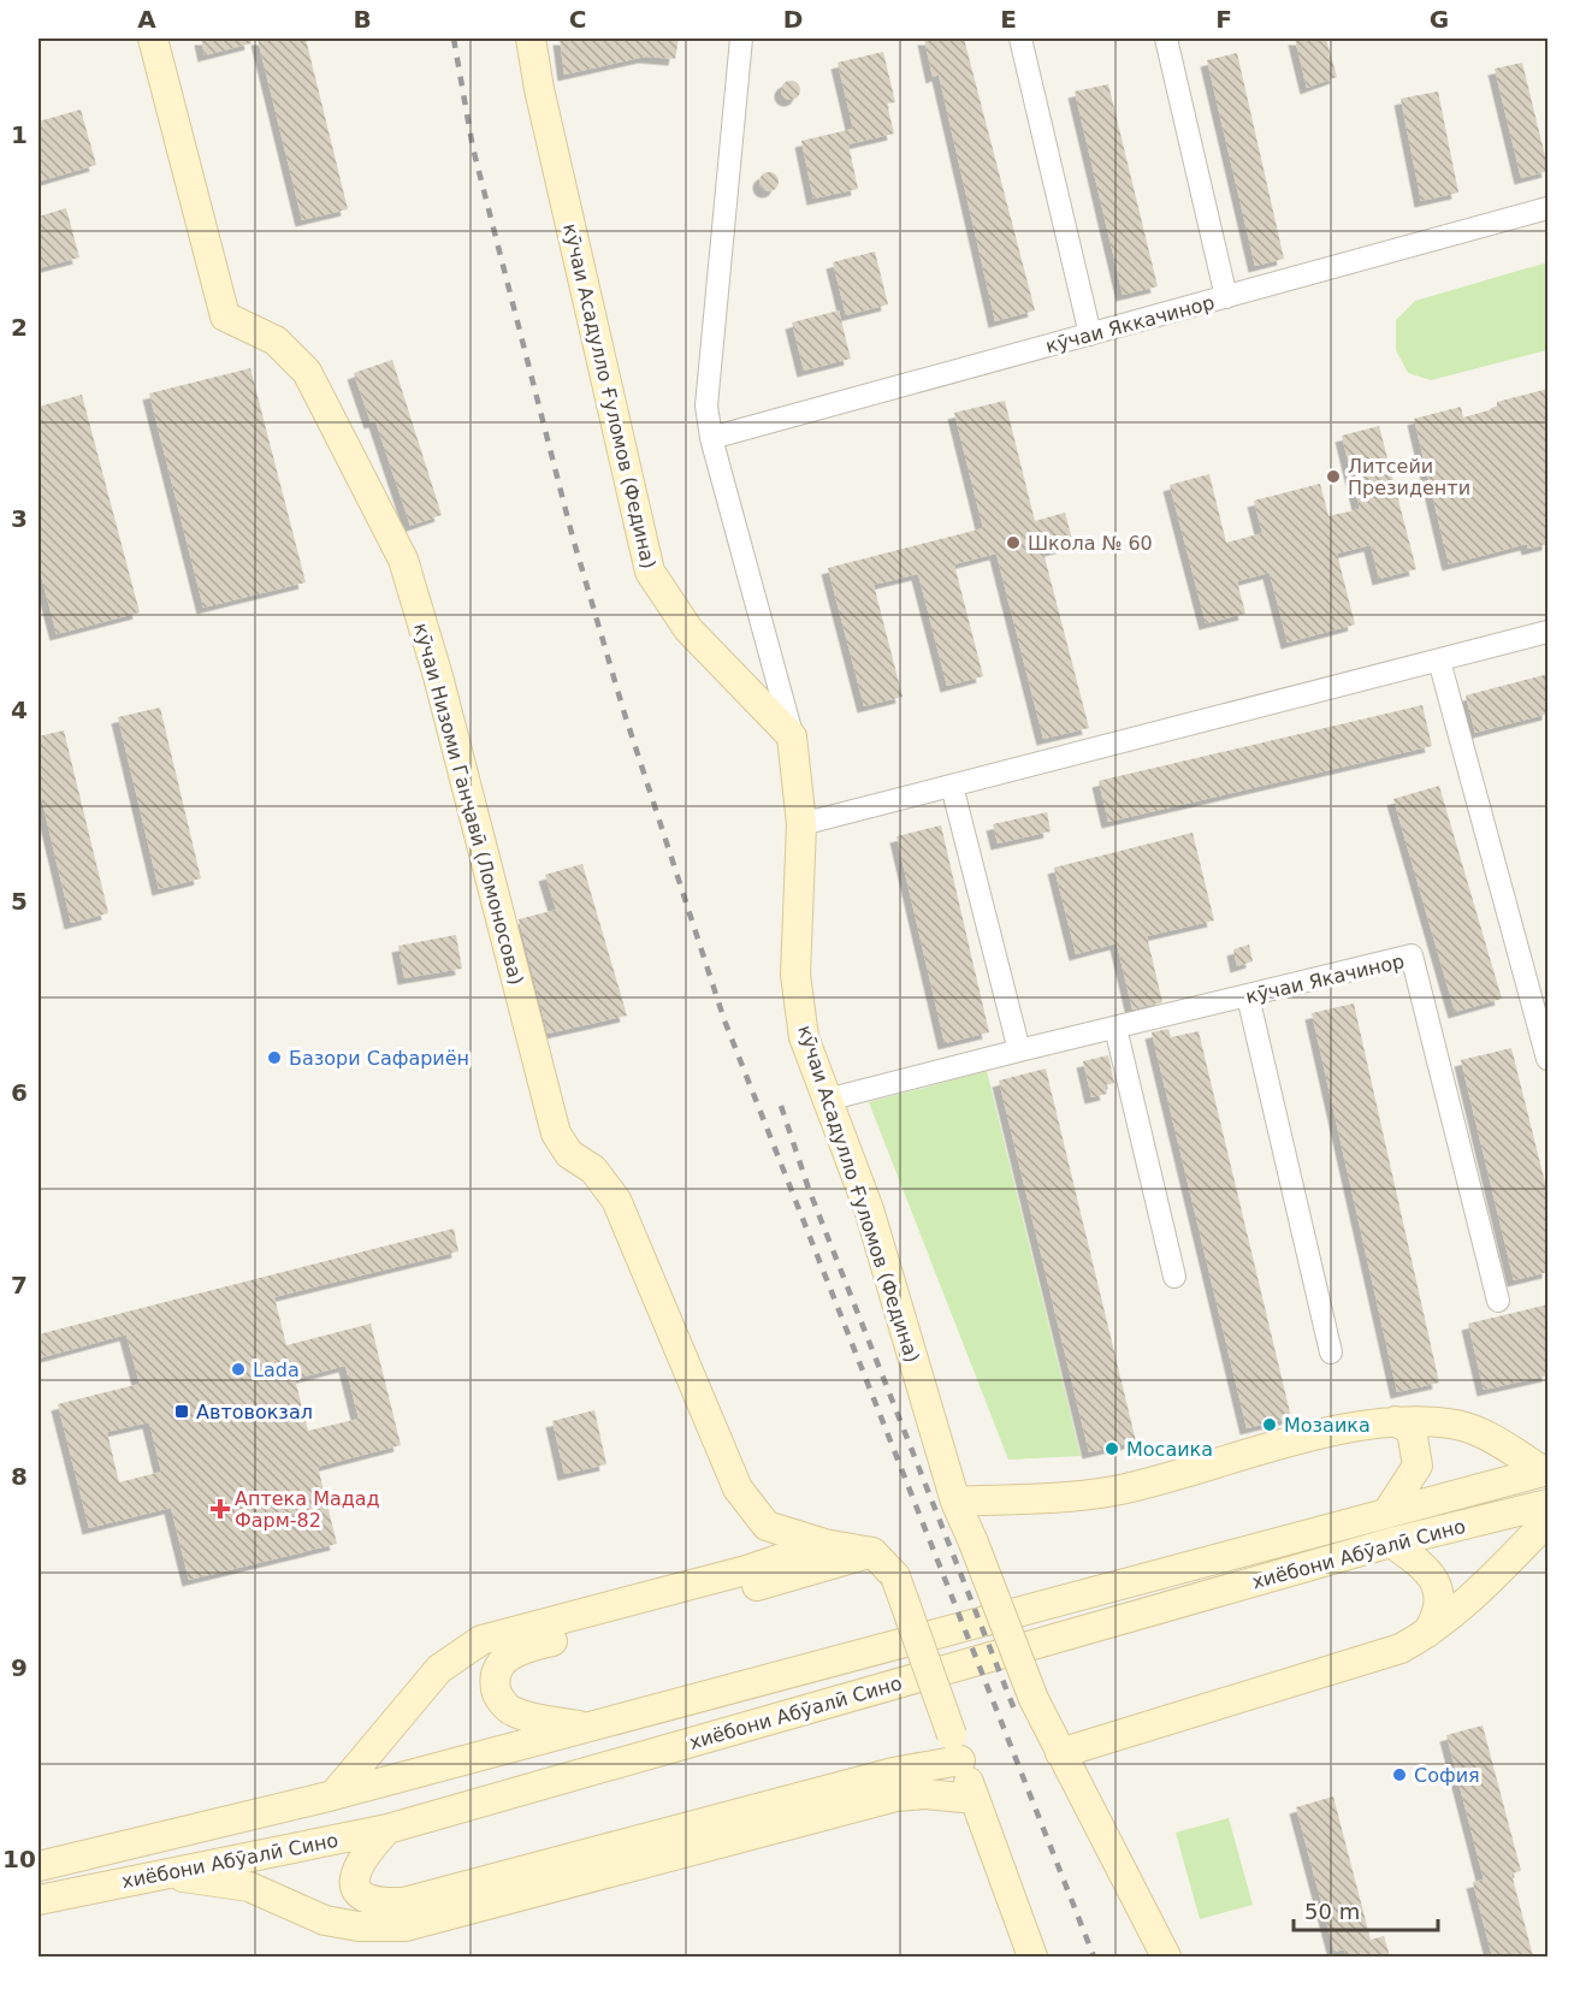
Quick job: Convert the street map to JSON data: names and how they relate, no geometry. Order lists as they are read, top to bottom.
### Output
{
  "streets": {
    "main road": ["кӯчаи Асадулло Ғуломов (Федина)", "кӯчаи Низоми Ганҷавӣ (Ломоносова)", "хиёбони Абӯалӣ Сино"],
    "street": ["кӯчаи Яккачинор", "кӯчаи Якачинор"]
  },
  "crossings": [
    ["кӯчаи Асадулло Ғуломов (Федина)", "кӯчаи Якачинор"]
  ],
  "places": {
    "other": [
      "Литсейи Президенти",
      "Школа № 60",
      "Базори Сафариён",
      "Lada",
      "Мозаика",
      "Мосаика",
      "София"
    ],
    "transit": ["Автовокзал"],
    "health": ["Аптека Мадад Фарм-82"]
  },
  "scale_bar": "50 m",
  "grid": {
    "columns": [
      "A",
      "B",
      "C",
      "D",
      "E",
      "F",
      "G"
    ],
    "rows": [
      "1",
      "2",
      "3",
      "4",
      "5",
      "6",
      "7",
      "8",
      "9",
      "10"
    ]
  }
}
